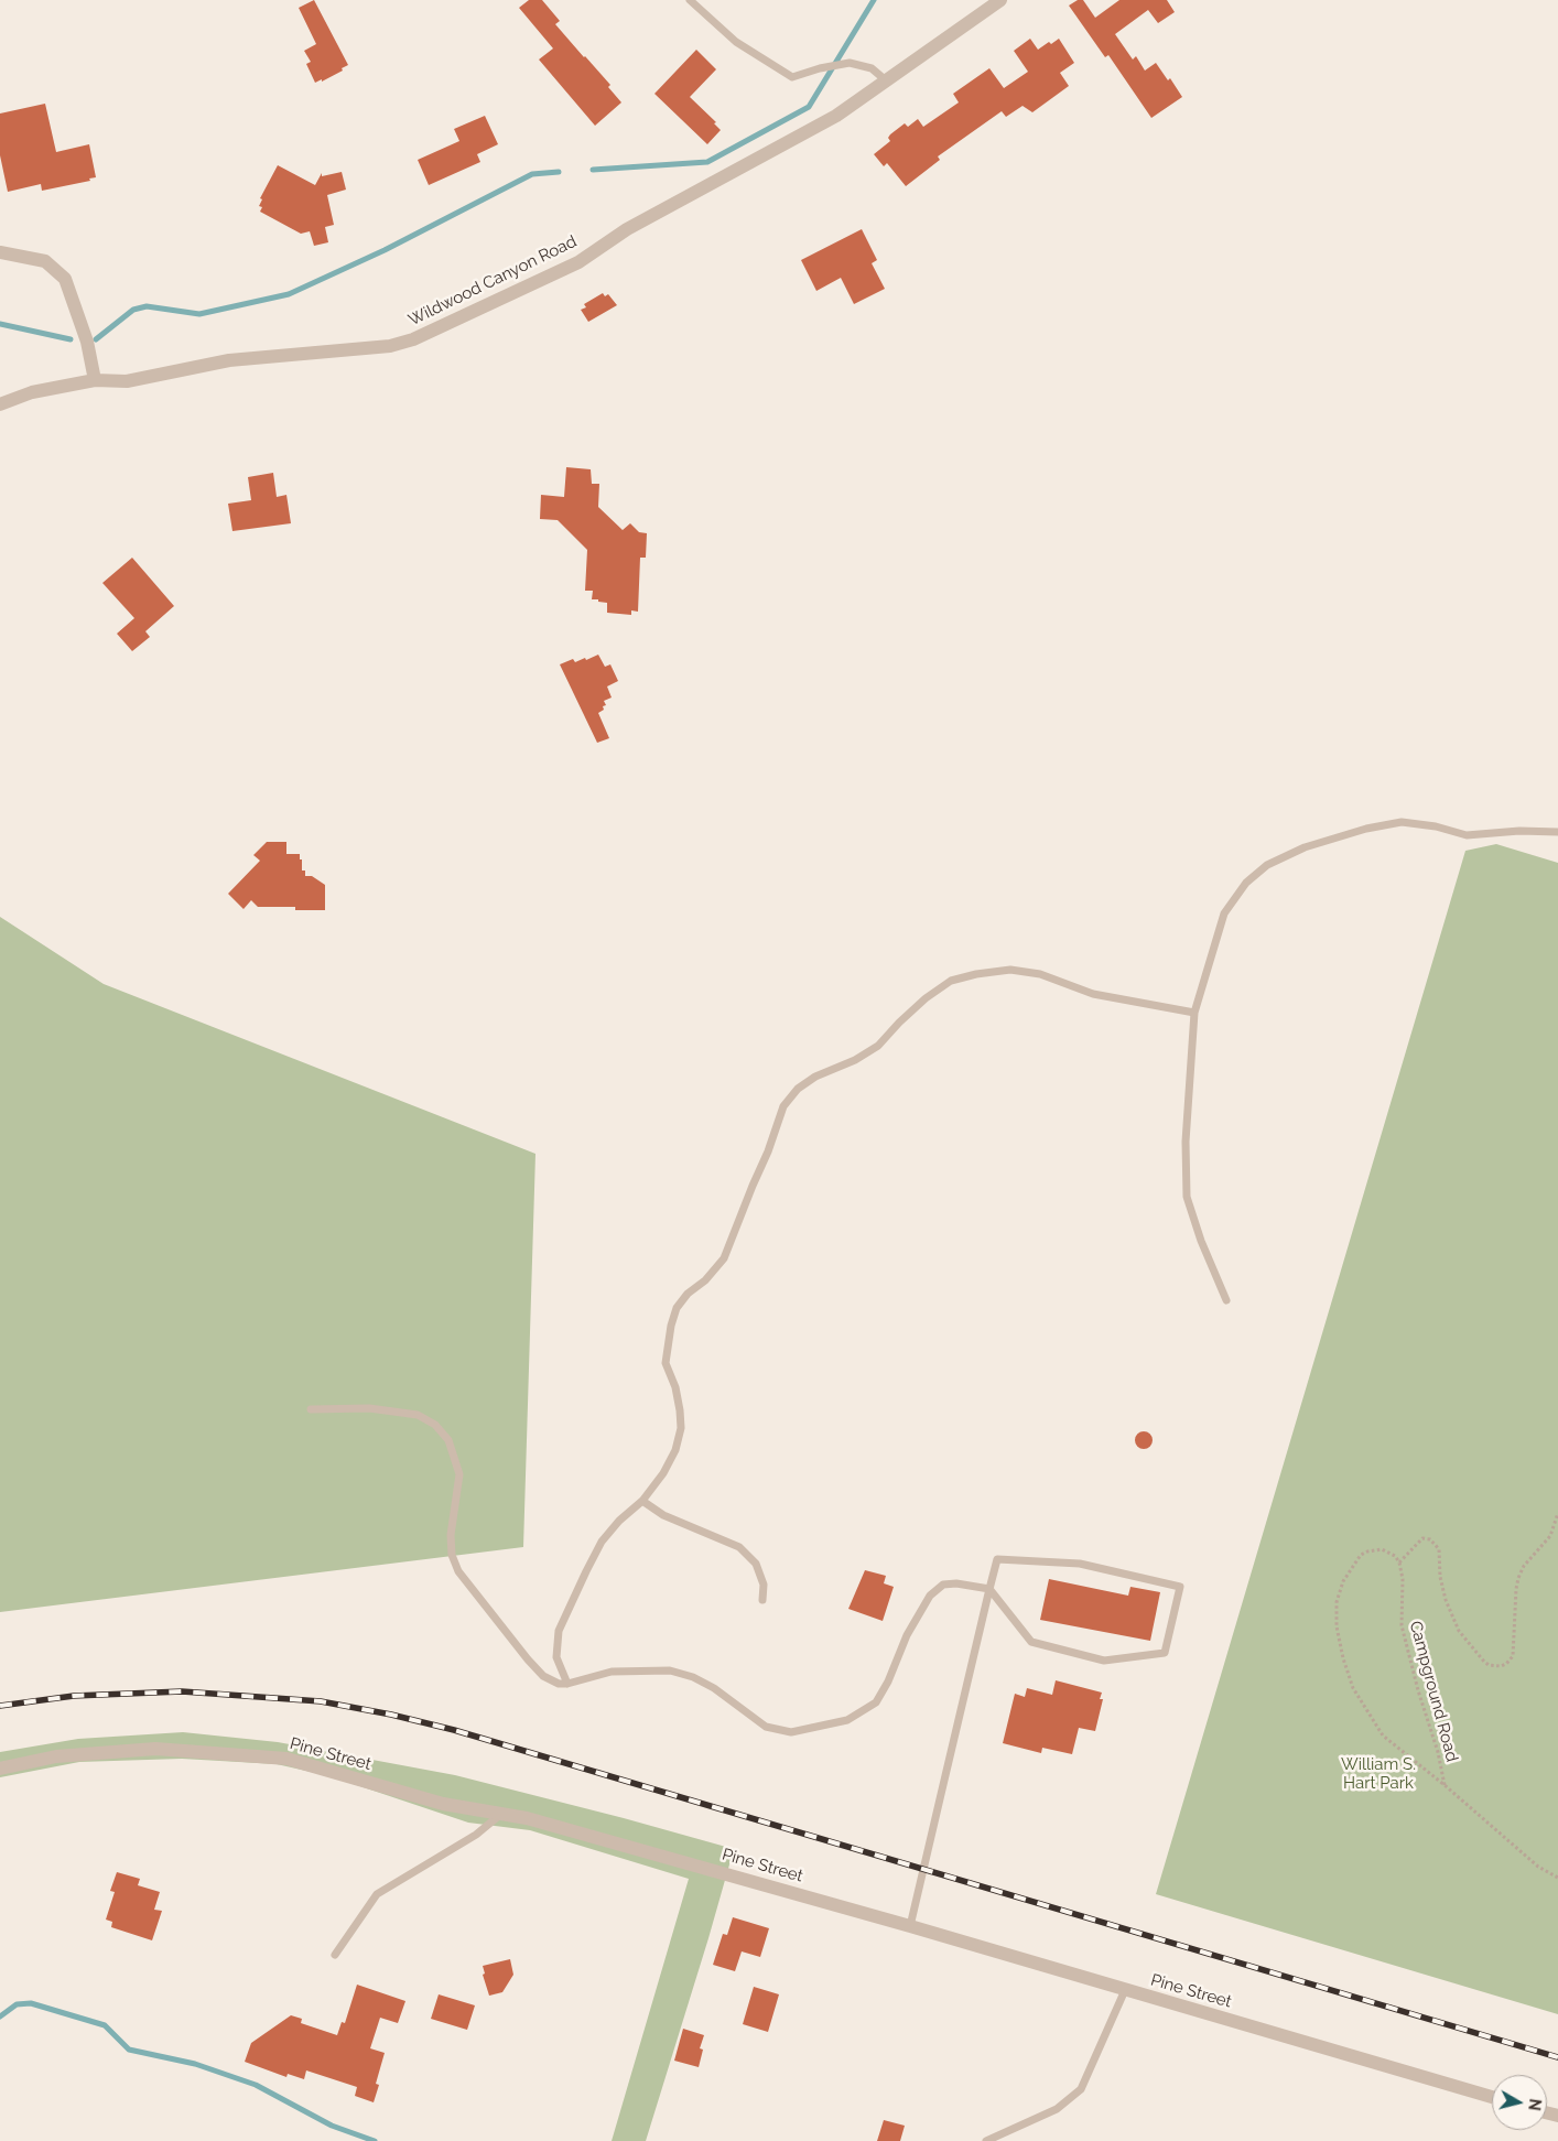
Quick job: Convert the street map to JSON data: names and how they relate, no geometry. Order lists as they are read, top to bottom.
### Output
{
  "streets": {
    "street": ["Wildwood Canyon Road", "Pine Street"],
    "path": ["Campground Road"]
  },
  "parks": ["William S. Hart Park"],
  "north": "right"
}
